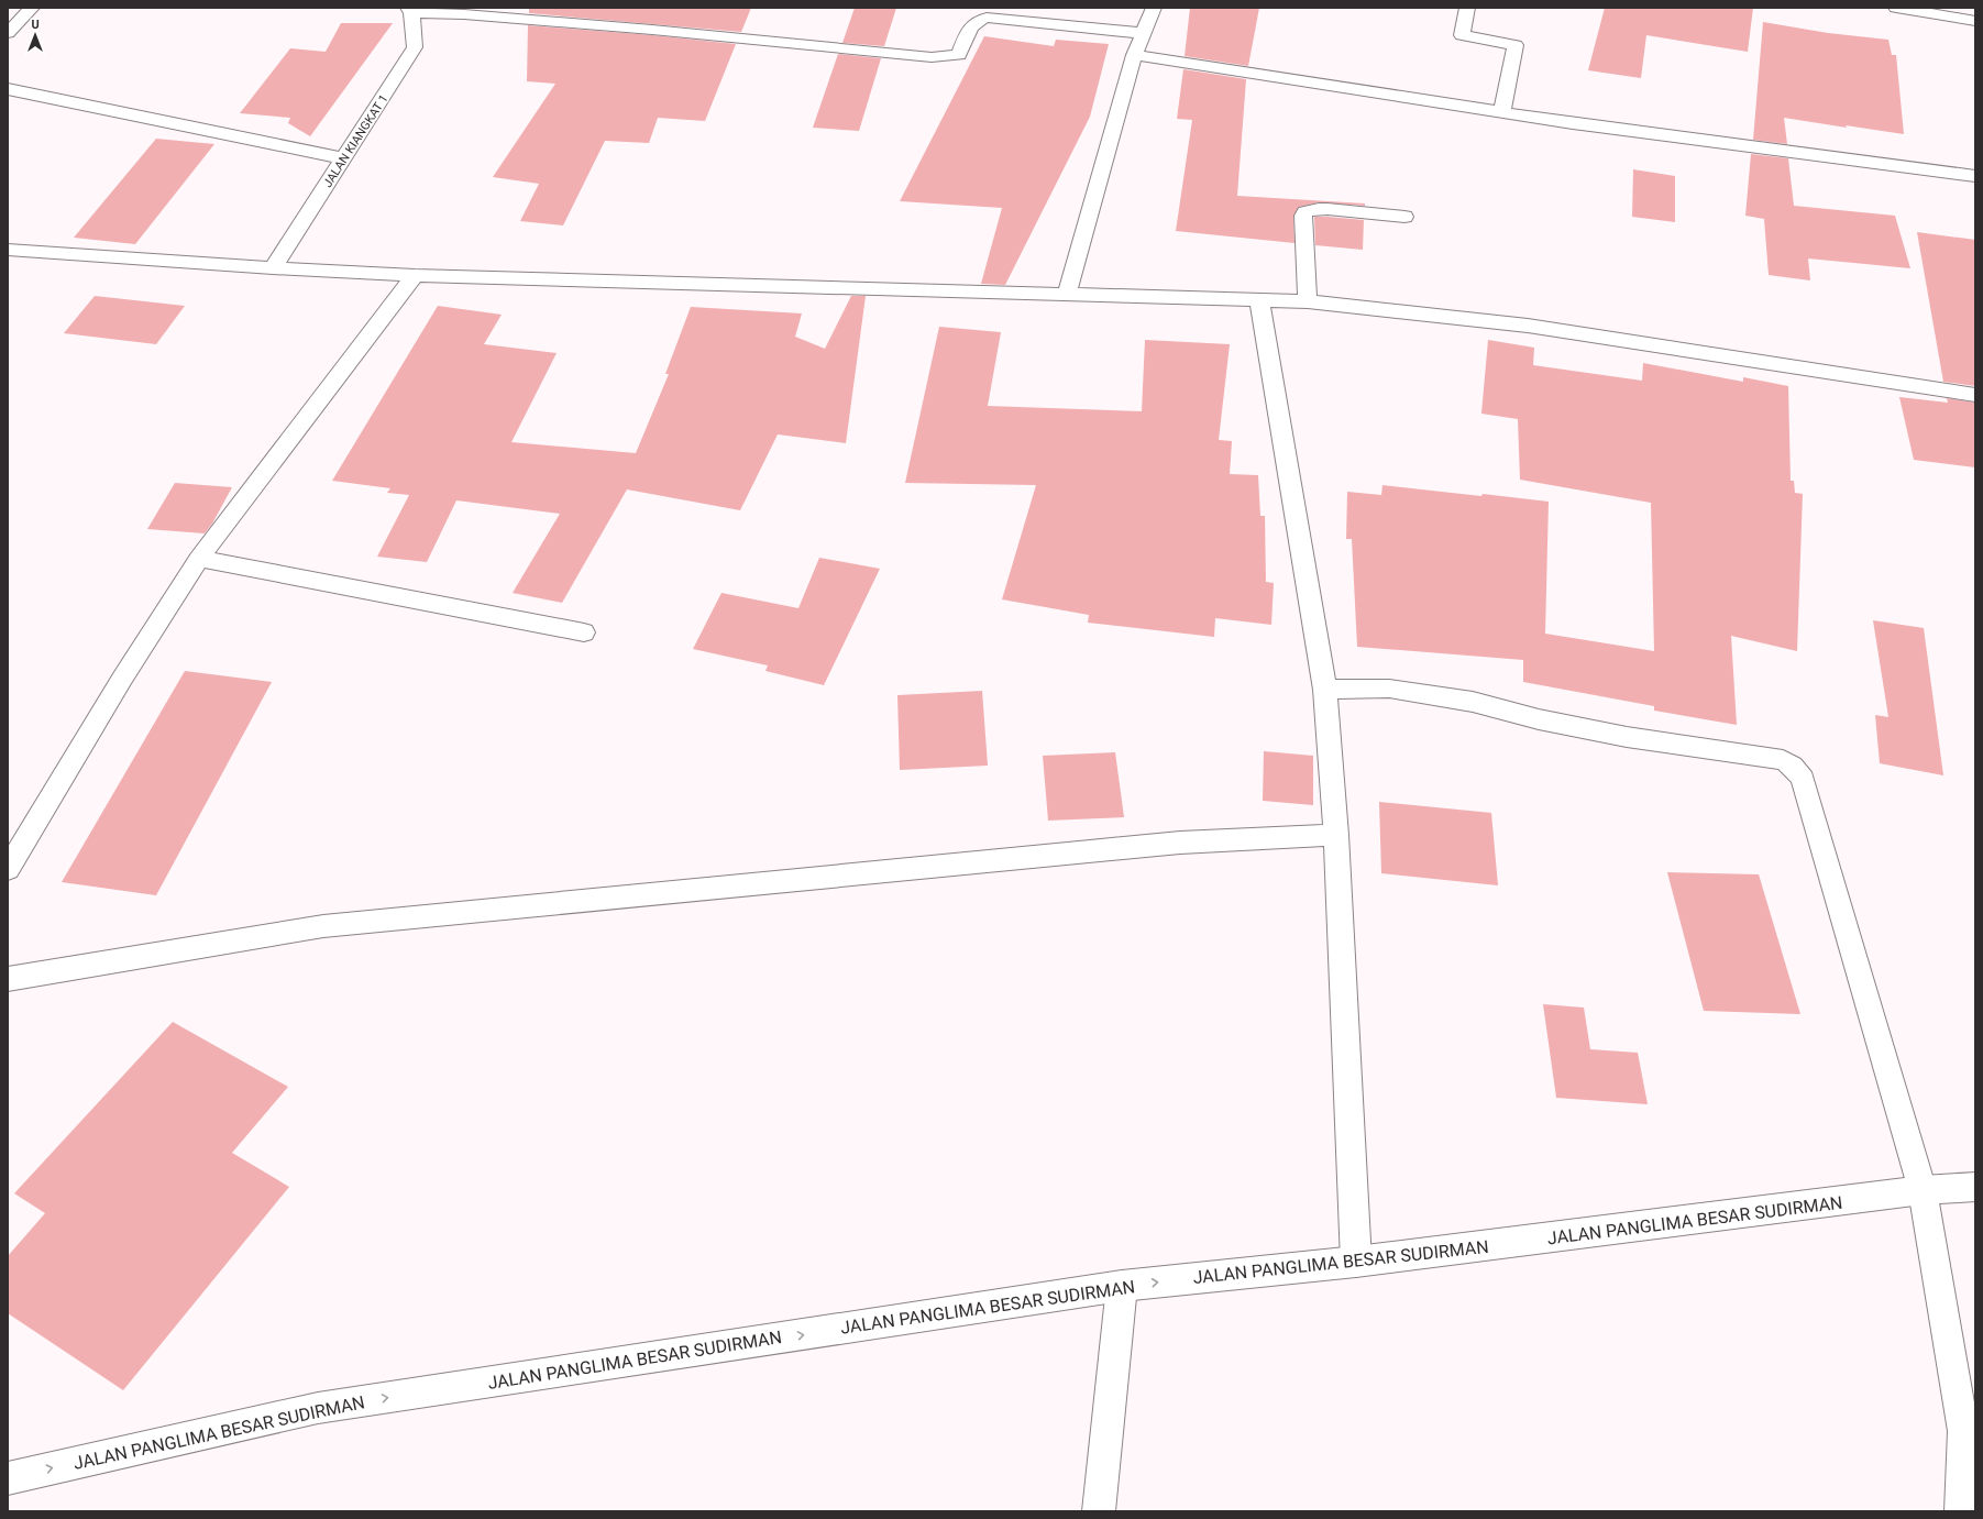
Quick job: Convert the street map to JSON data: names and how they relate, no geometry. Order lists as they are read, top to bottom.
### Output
{
  "streets": {
    "street": ["JALAN KIANGKAT 1", "JALAN PANGLIMA BESAR SUDIRMAN"]
  },
  "one_way": ["JALAN PANGLIMA BESAR SUDIRMAN"],
  "north": "top"
}
